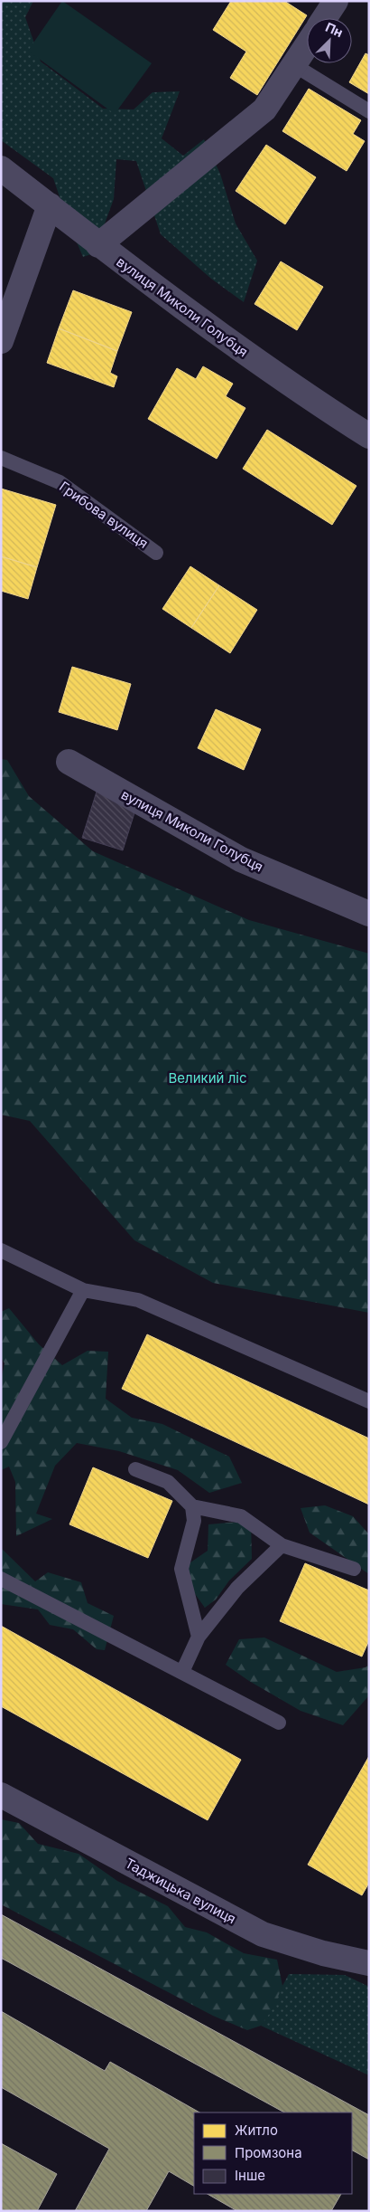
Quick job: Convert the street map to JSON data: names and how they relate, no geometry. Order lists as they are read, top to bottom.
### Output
{
  "streets": {
    "street": ["вулиця Миколи Голубця", "Таджицька вулиця"],
    "lane": ["Грибова вулиця"]
  },
  "parks": ["Великий ліс"],
  "legend": ["Житло", "Промзона", "Інше"],
  "north": "top right"
}
